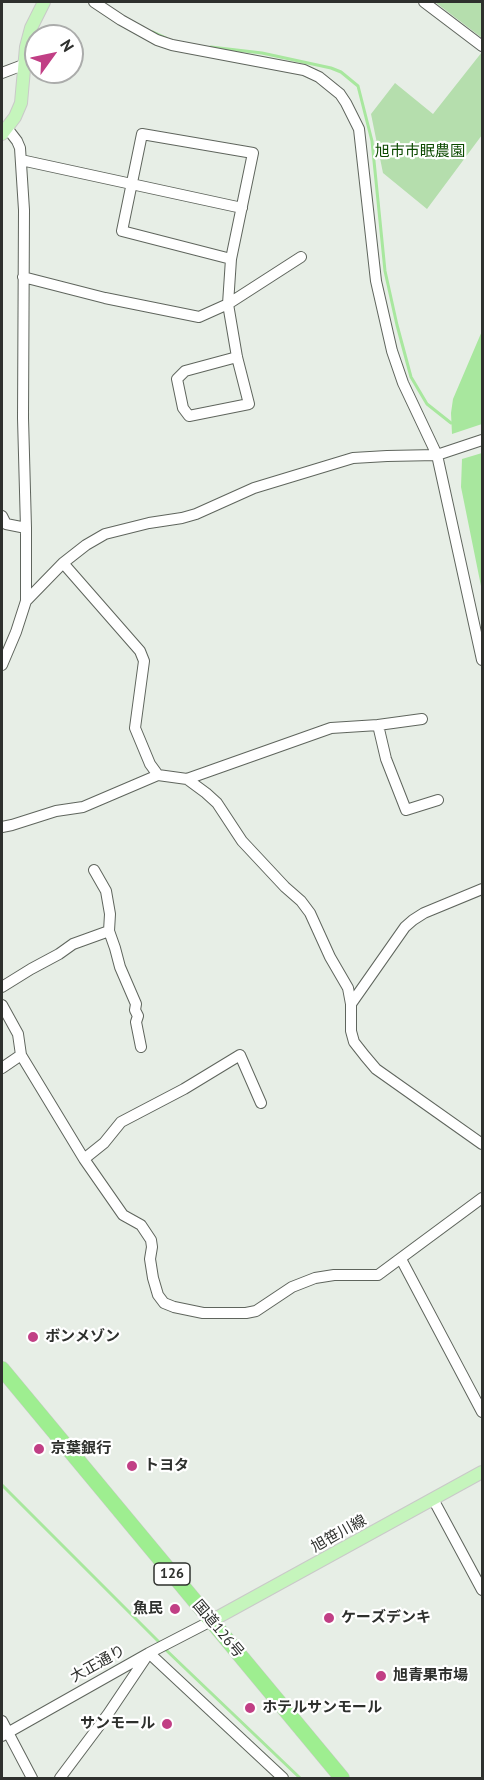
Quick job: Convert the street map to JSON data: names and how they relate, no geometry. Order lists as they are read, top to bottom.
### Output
{
  "streets": {
    "highway": ["126", "国道126号"],
    "main road": ["旭笹川線"],
    "street": ["大正通り"]
  },
  "crossings": [
    ["旭笹川線", "国道126号"],
    ["旭笹川線", "大正通り"],
    ["国道126号", "大正通り"]
  ],
  "parks": ["旭市市眠農園"],
  "places": [
    "ボンメゾン",
    "京葉銀行",
    "トヨタ",
    "魚民",
    "ケーズデンキ",
    "旭青果市場",
    "ホテルサンモール",
    "サンモール"
  ],
  "north": "top right"
}
